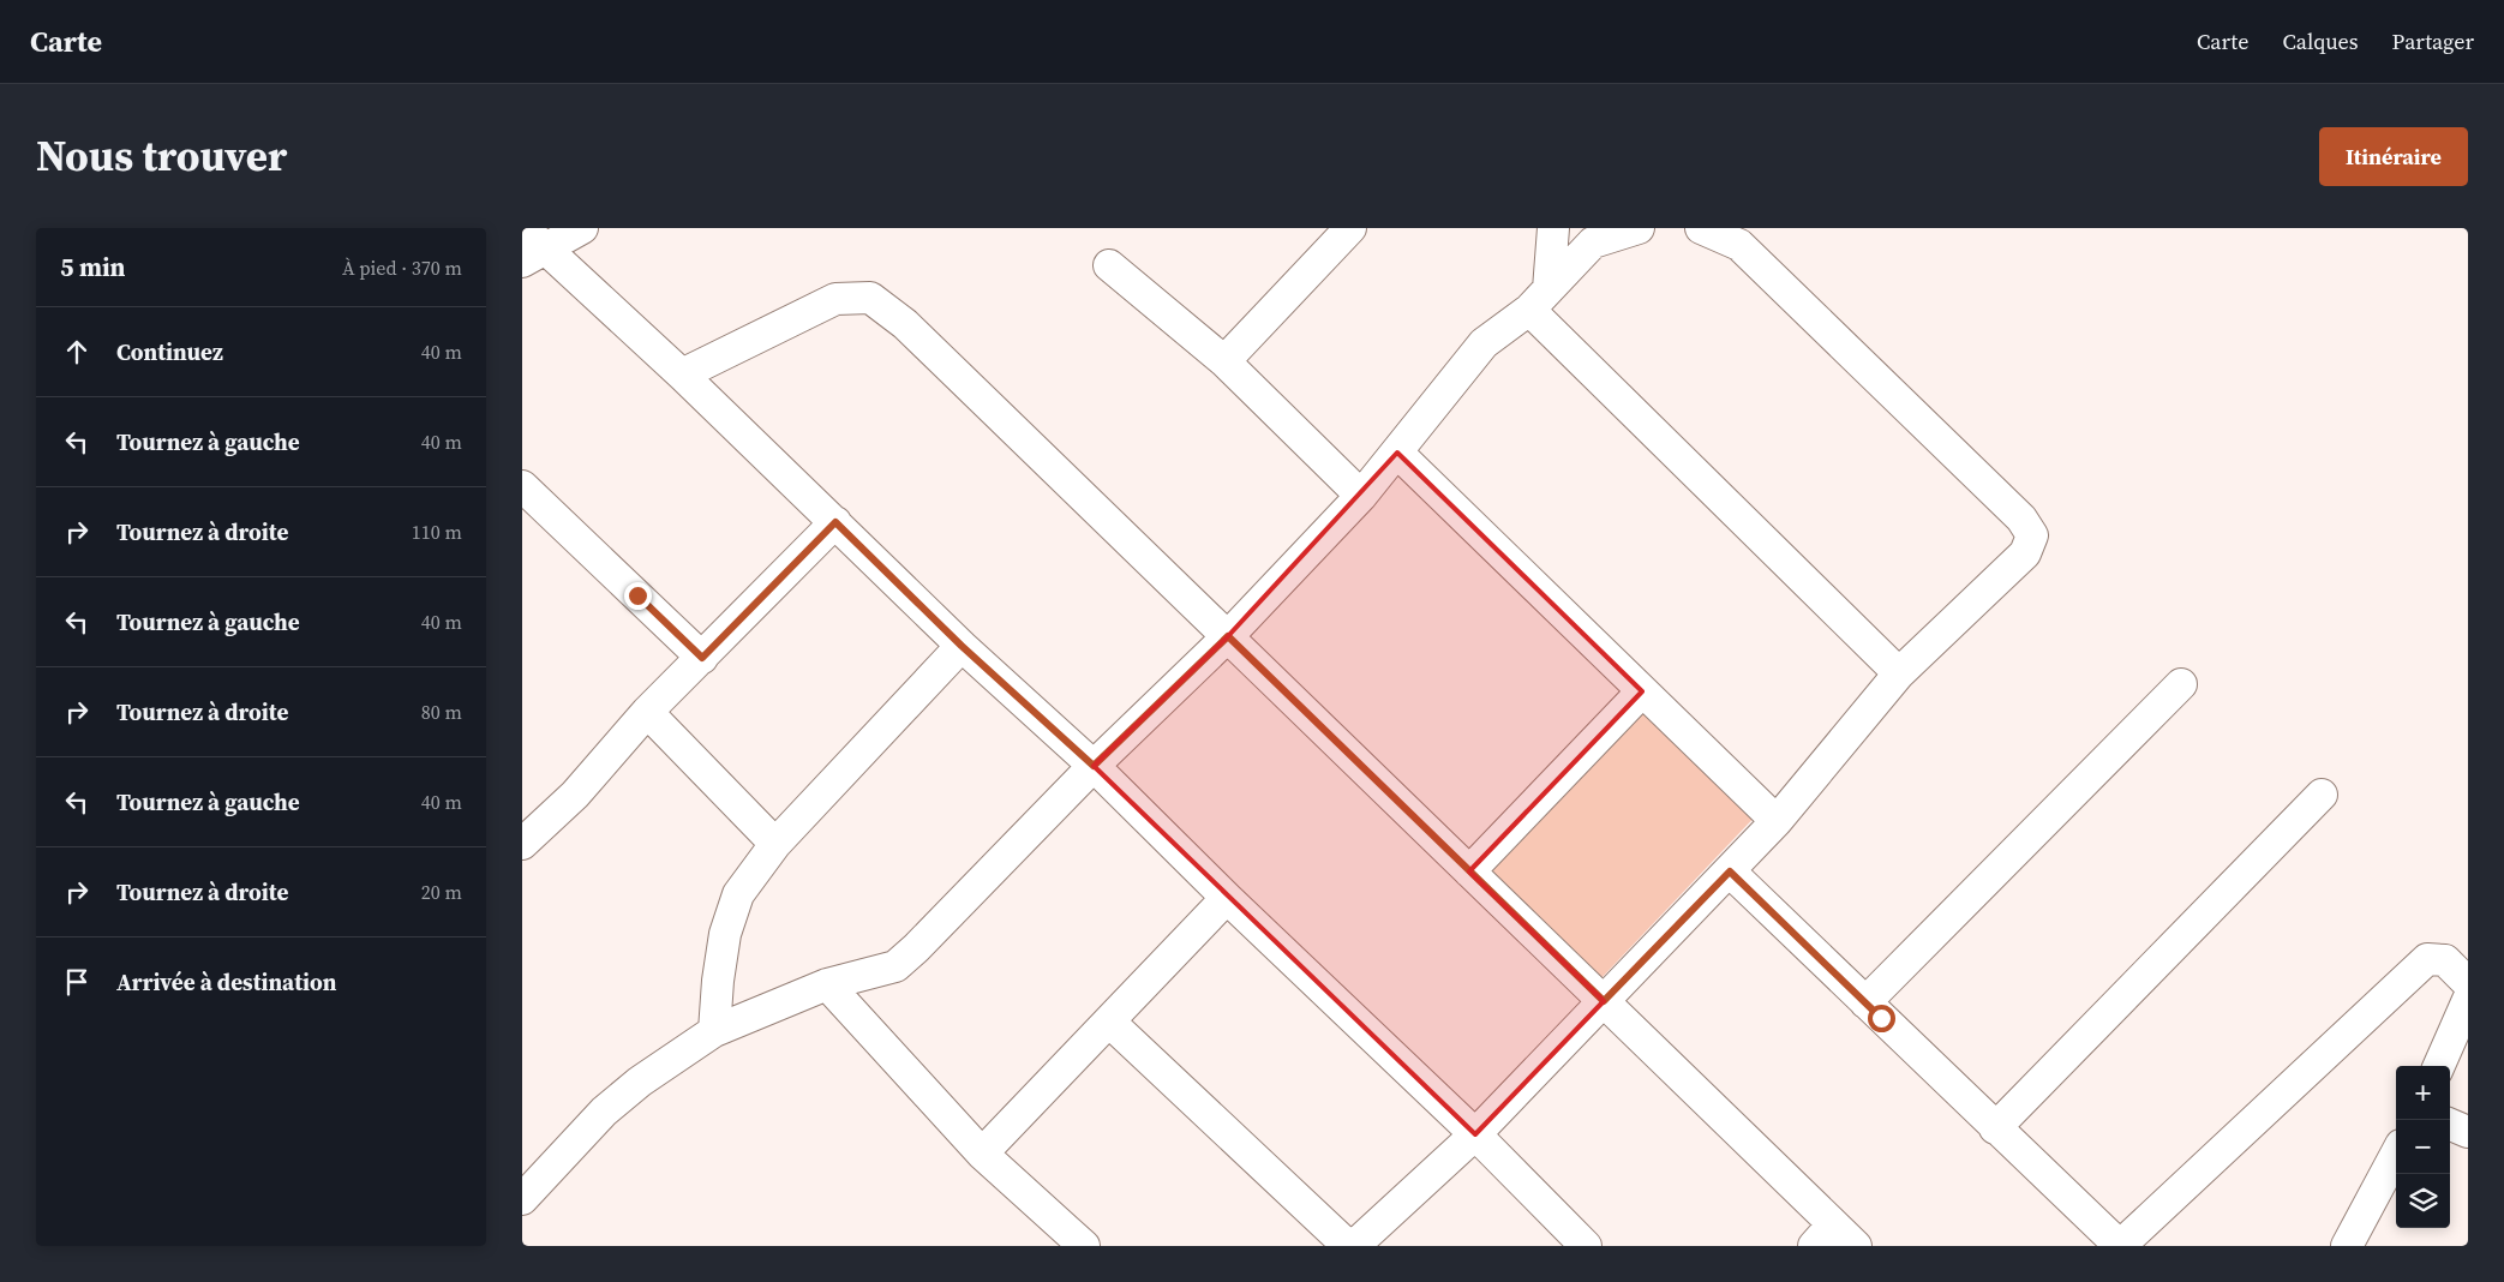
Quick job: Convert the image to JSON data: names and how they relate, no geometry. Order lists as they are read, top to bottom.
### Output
{
  "page": {
    "header": "Carte",
    "nav": ["Carte", "Calques", "Partager"],
    "title": "Nous trouver",
    "buttons": "Itinéraire",
    "heading": ["5 min", "À pied · 370 m"],
    "list": [
      ["Continuez", "40 m"],
      ["Tournez à gauche", "40 m"],
      ["Tournez à droite", "110 m"],
      ["Tournez à gauche", "40 m"],
      ["Tournez à droite", "80 m"],
      ["Tournez à gauche", "40 m"],
      ["Tournez à droite", "20 m"],
      "Arrivée à destination"
    ],
    "map_buttons": ["+", "−"]
  }
}
